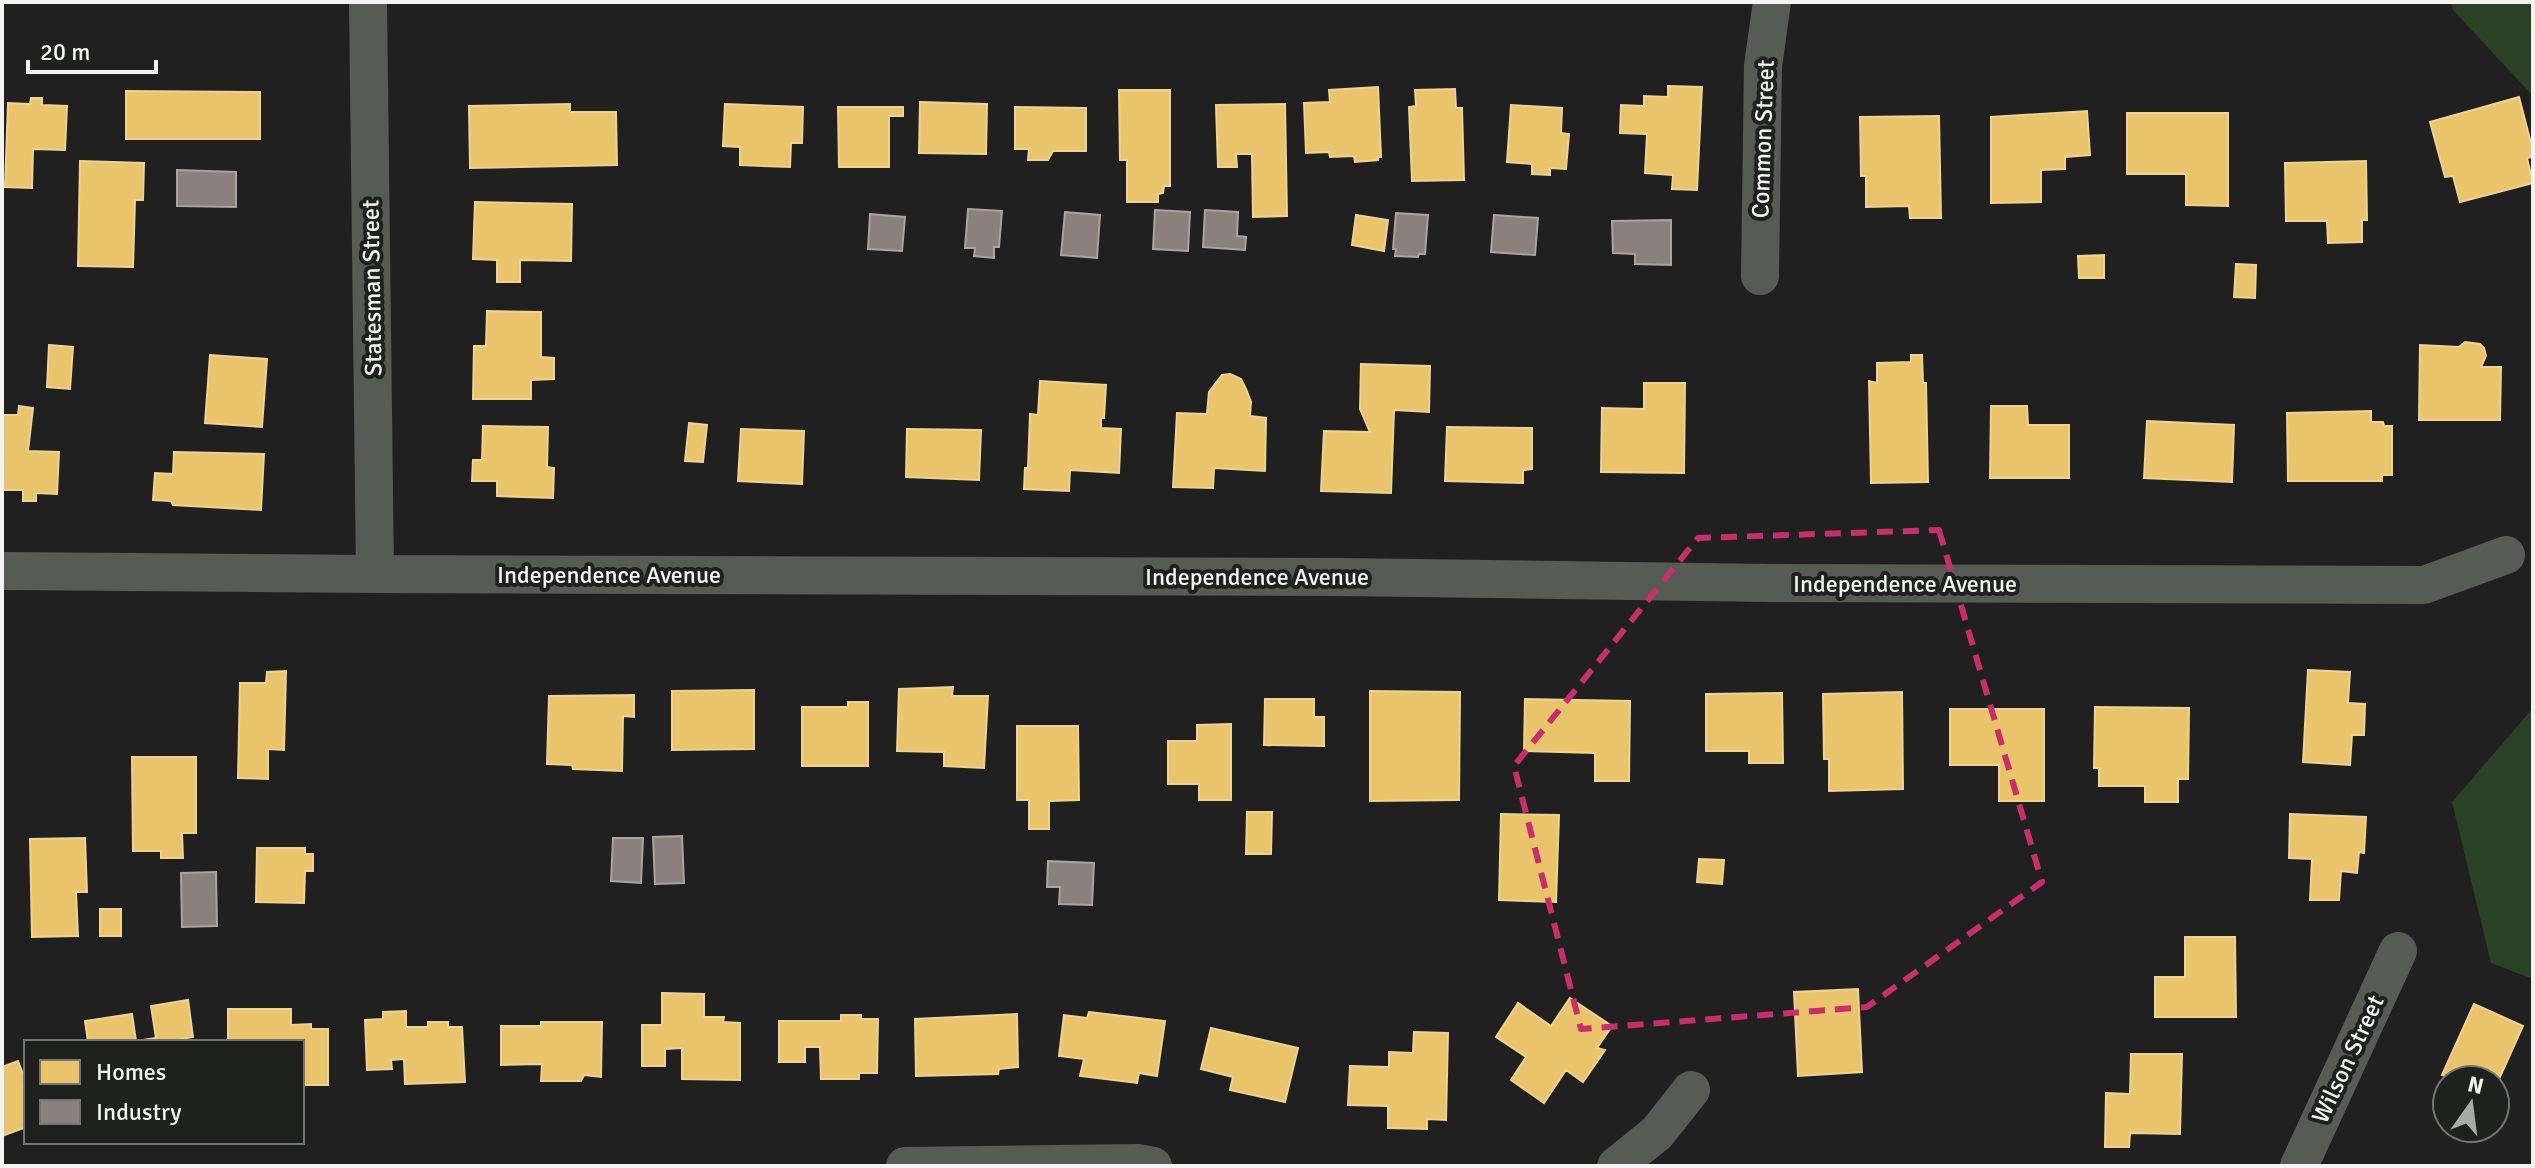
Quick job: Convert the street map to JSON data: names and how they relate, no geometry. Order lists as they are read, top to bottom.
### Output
{
  "streets": {
    "street": [
      "Common Street",
      "Statesman Street",
      "Independence Avenue",
      "Wilson Street"
    ]
  },
  "crossings": [
    ["Statesman Street", "Independence Avenue"]
  ],
  "legend": ["Homes", "Industry"],
  "scale_bar": "20 m",
  "north": "top"
}
